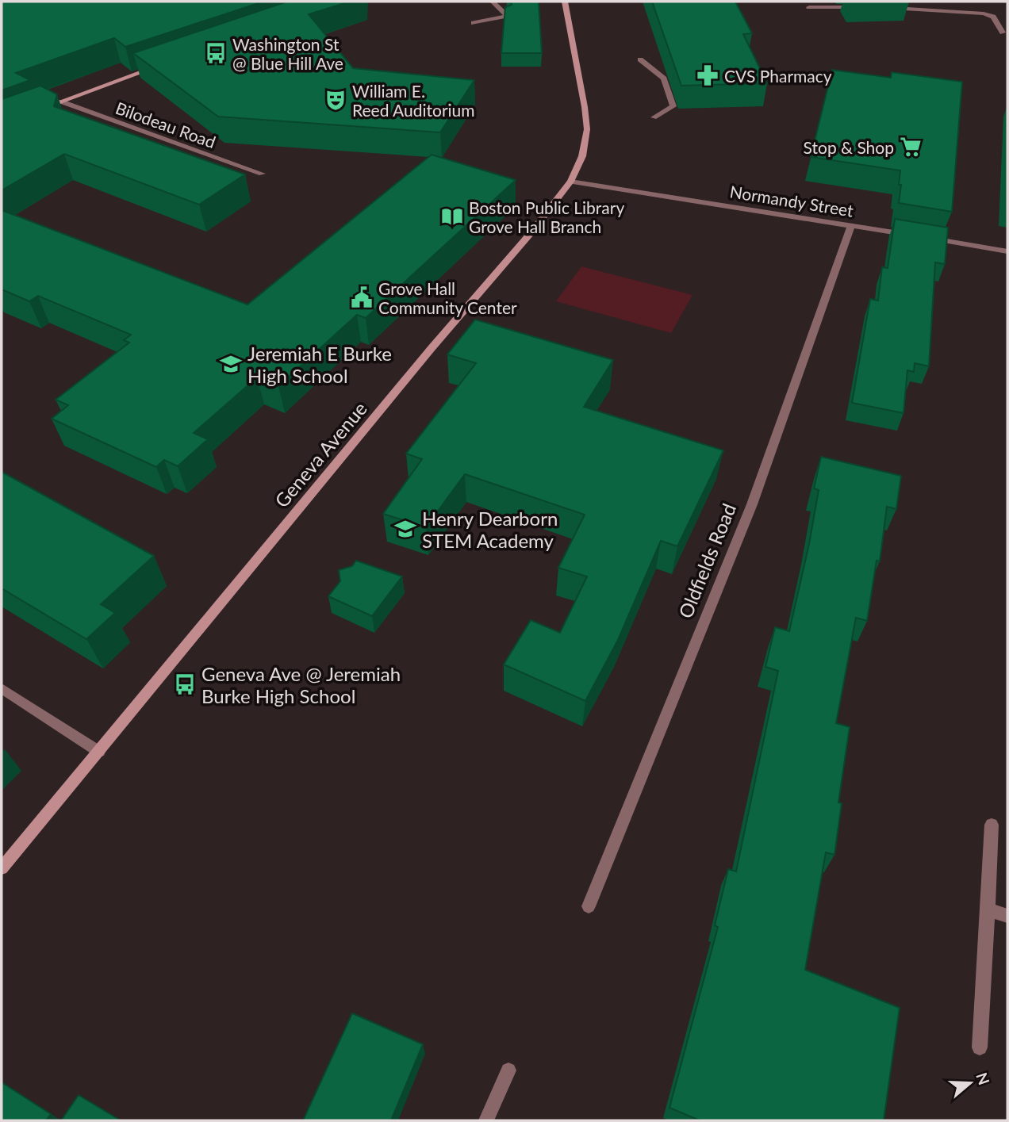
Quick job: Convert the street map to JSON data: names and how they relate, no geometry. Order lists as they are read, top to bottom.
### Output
{
  "streets": {
    "main road": ["Geneva Avenue"],
    "street": ["Bilodeau Road", "Normandy Street", "Oldfields Road"]
  },
  "crossings": [
    ["Normandy Street", "Geneva Avenue"],
    ["Normandy Street", "Oldfields Road"]
  ],
  "places": {
    "bus stop": ["Washington St @ Blue Hill Ave", "Geneva Ave @ Jeremiah Burke High School"],
    "pharmacy": ["CVS Pharmacy"],
    "theatre": ["William E. Reed Auditorium"],
    "supermarket": ["Stop & Shop"],
    "library": ["Boston Public Library Grove Hall Branch"],
    "public building": ["Grove Hall Community Center"],
    "school or university": ["Jeremiah E Burke High School", "Henry Dearborn STEM Academy"]
  },
  "north": "right"
}
